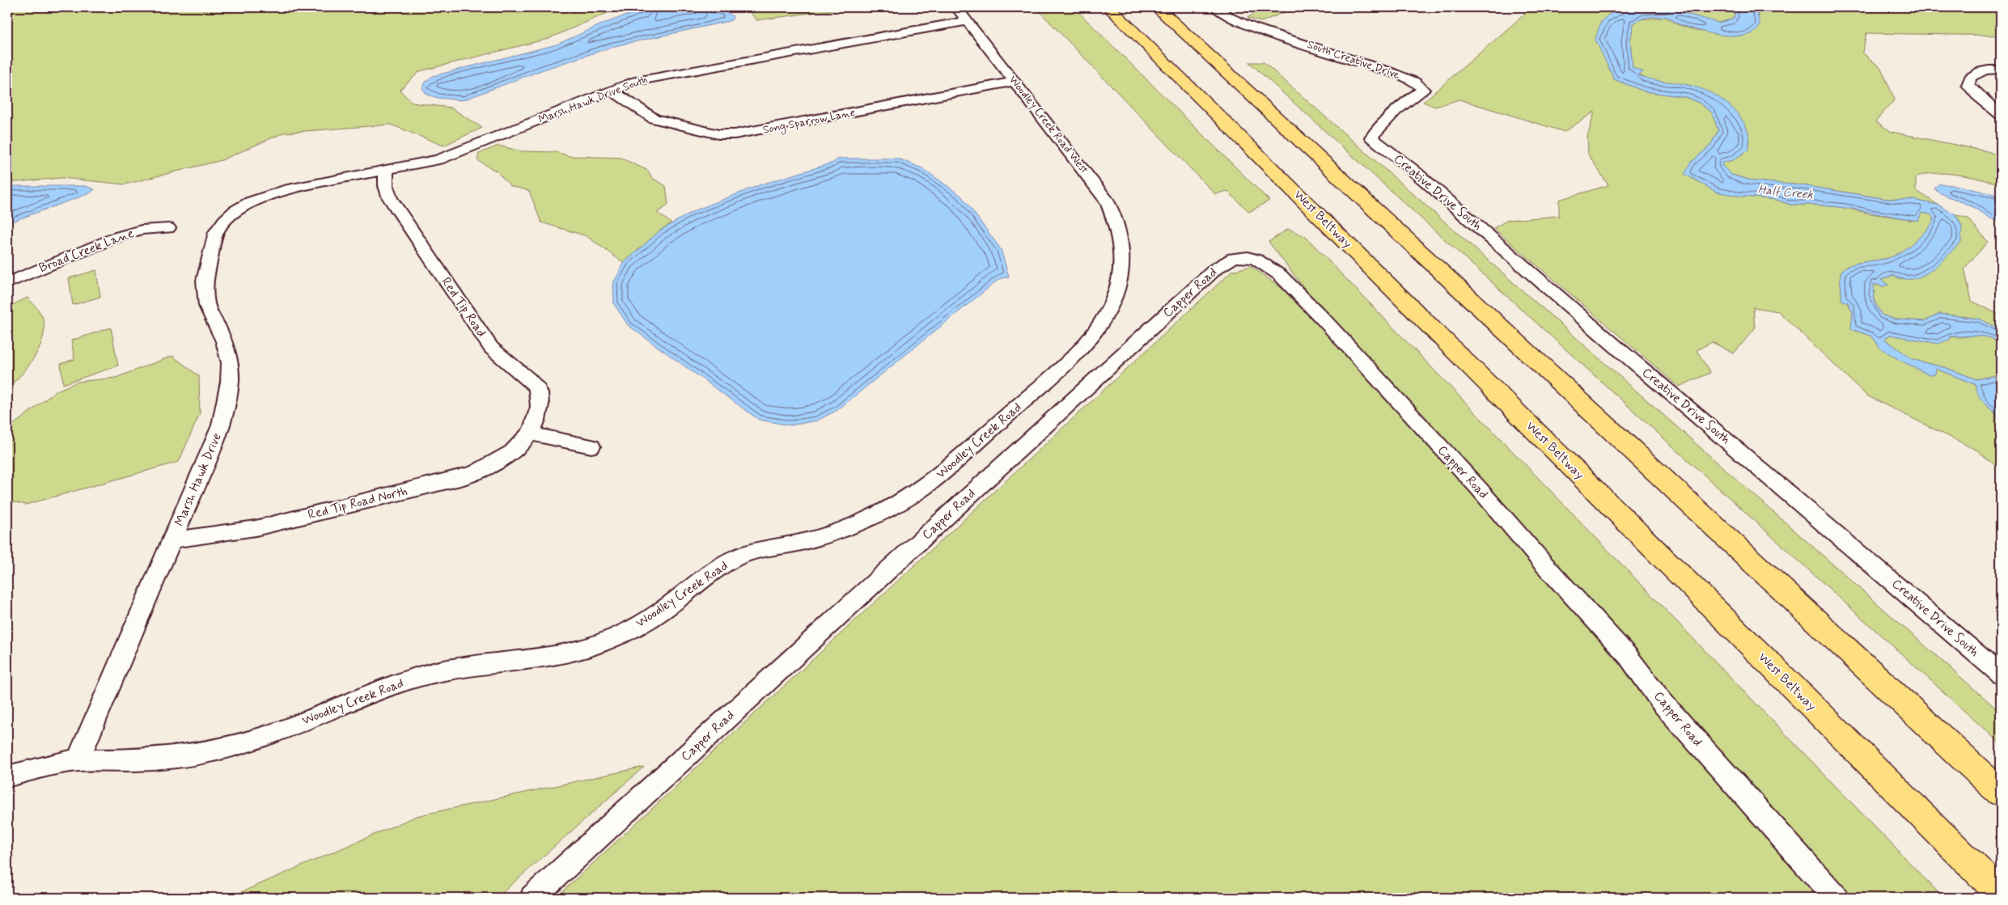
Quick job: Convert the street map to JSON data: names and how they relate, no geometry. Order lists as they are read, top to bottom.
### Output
{
  "streets": {
    "highway": ["West Beltway"],
    "street": [
      "South Creative Drive",
      "Marsh Hawk Drive South",
      "Song Sparrow Lane",
      "Woodley Creek Road West",
      "Creative Drive South",
      "Broad Creek Lane",
      "Capper Road",
      "Red Tip Road",
      "Woodley Creek Road",
      "Marsh Hawk Drive",
      "Red Tip Road North"
    ]
  },
  "crossings": [
    ["South Creative Drive", "Creative Drive South"],
    ["Marsh Hawk Drive South", "Song Sparrow Lane"],
    ["Marsh Hawk Drive South", "Woodley Creek Road West"],
    ["Marsh Hawk Drive South", "Red Tip Road"],
    ["Marsh Hawk Drive South", "Marsh Hawk Drive"],
    ["Song Sparrow Lane", "Woodley Creek Road West"],
    ["Woodley Creek Road West", "Woodley Creek Road"],
    ["Red Tip Road", "Red Tip Road North"],
    ["Woodley Creek Road", "Marsh Hawk Drive"],
    ["Marsh Hawk Drive", "Red Tip Road North"]
  ],
  "water": ["Half Creek"]
}
